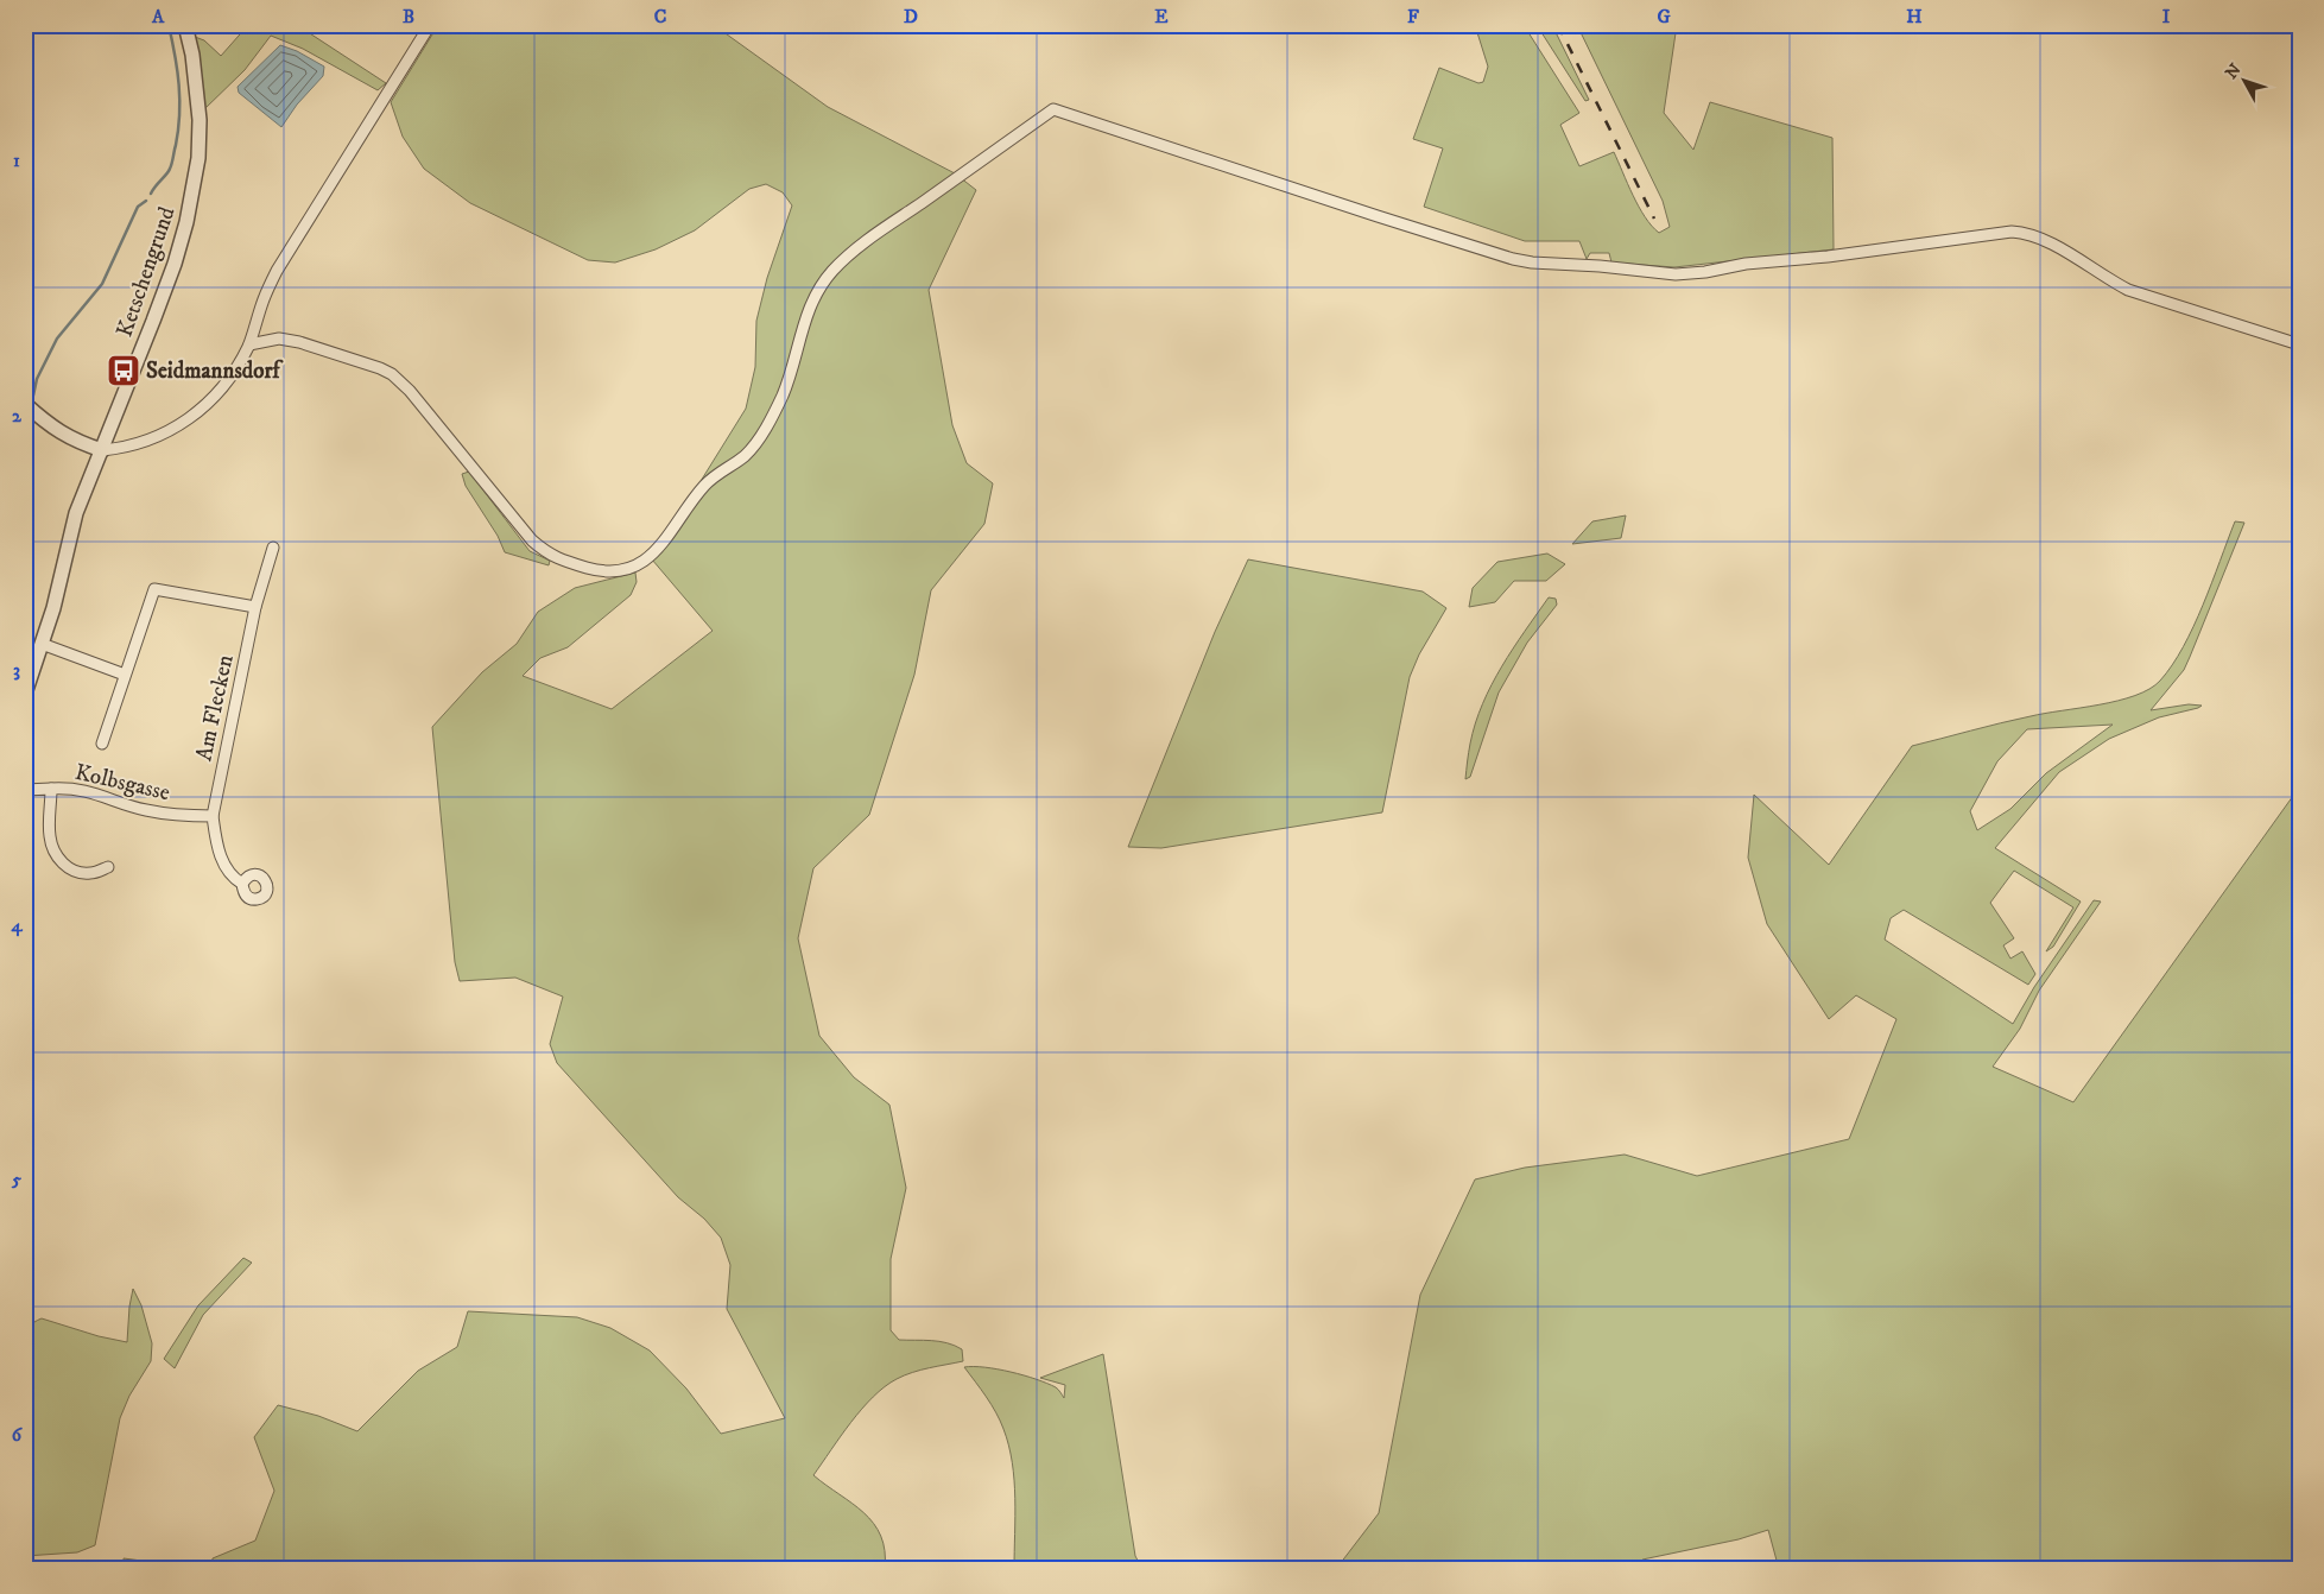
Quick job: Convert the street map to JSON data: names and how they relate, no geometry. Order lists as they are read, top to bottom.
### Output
{
  "streets": {
    "street": ["Ketschengrund", "Am Flecken", "Kolbsgasse"]
  },
  "crossings": [
    ["Am Flecken", "Kolbsgasse"]
  ],
  "places": {
    "bus stop": ["Seidmannsdorf"]
  },
  "north": "top left",
  "grid": {
    "columns": [
      "A",
      "B",
      "C",
      "D",
      "E",
      "F",
      "G",
      "H",
      "I"
    ],
    "rows": [
      "1",
      "2",
      "3",
      "4",
      "5",
      "6"
    ]
  }
}
